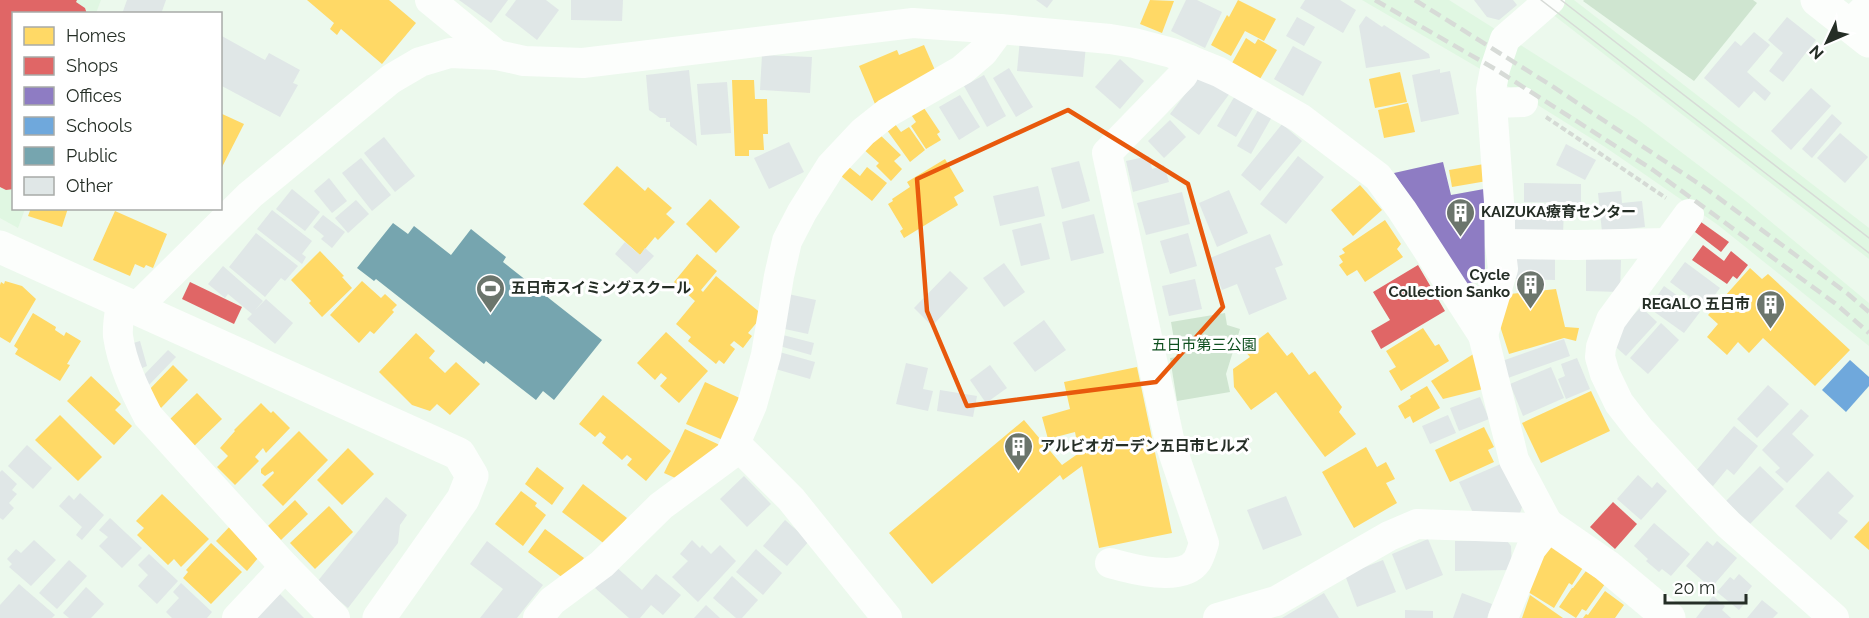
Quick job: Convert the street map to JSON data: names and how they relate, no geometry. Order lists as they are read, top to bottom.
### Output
{
  "parks": ["五日市第三公園"],
  "places": {
    "building": [
      "KAIZUKA療育センター",
      "Cycle Collection Sanko",
      "REGALO 五日市",
      "アルビオガーデン五日市ヒルズ"
    ],
    "sports": ["五日市スイミングスクール"]
  },
  "legend": [
    "Homes",
    "Shops",
    "Offices",
    "Schools",
    "Public",
    "Other"
  ],
  "scale_bar": "20 m",
  "north": "bottom left"
}
